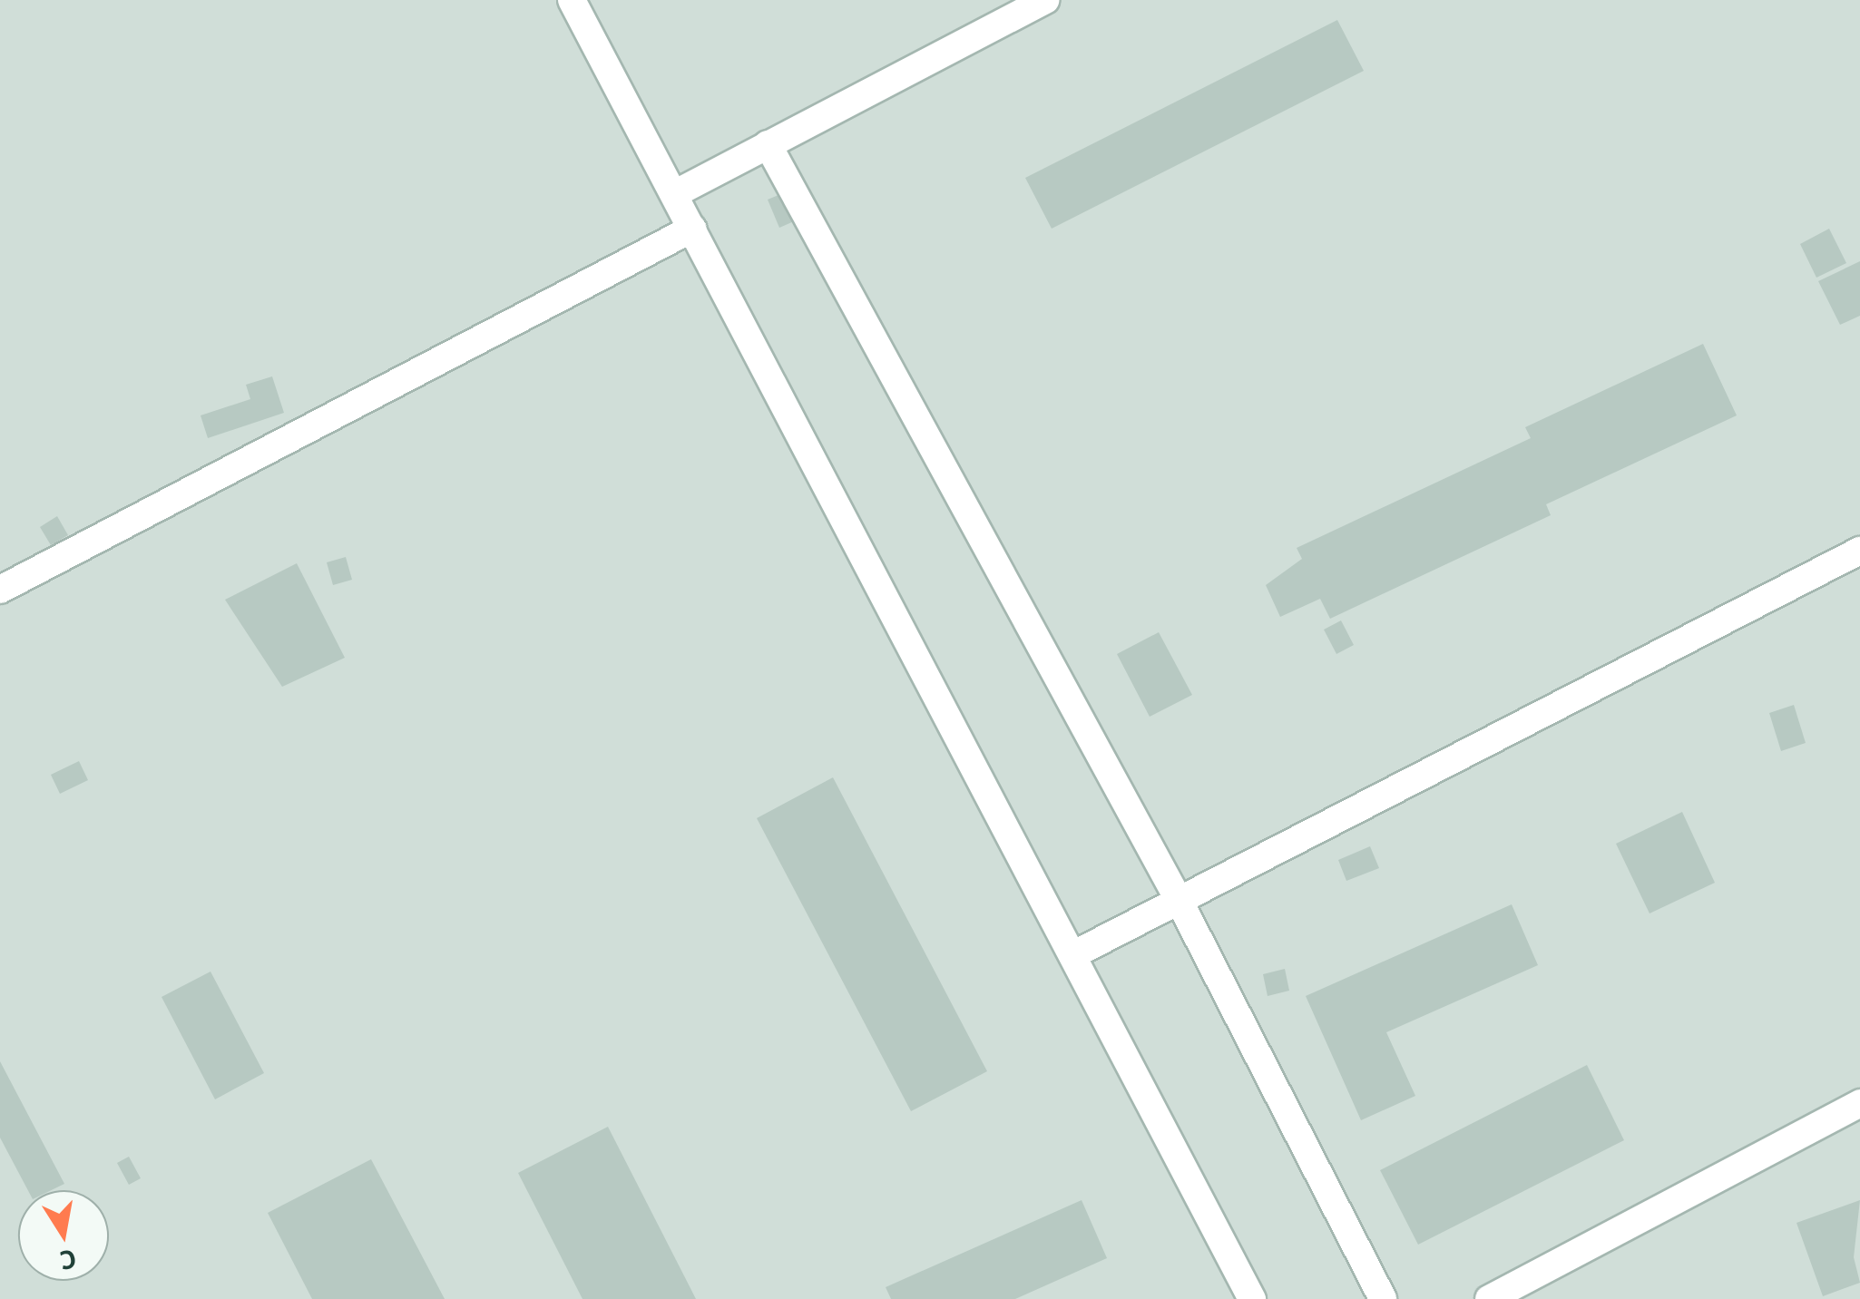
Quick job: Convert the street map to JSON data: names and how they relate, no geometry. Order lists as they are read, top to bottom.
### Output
{
  "north": "bottom"
}
